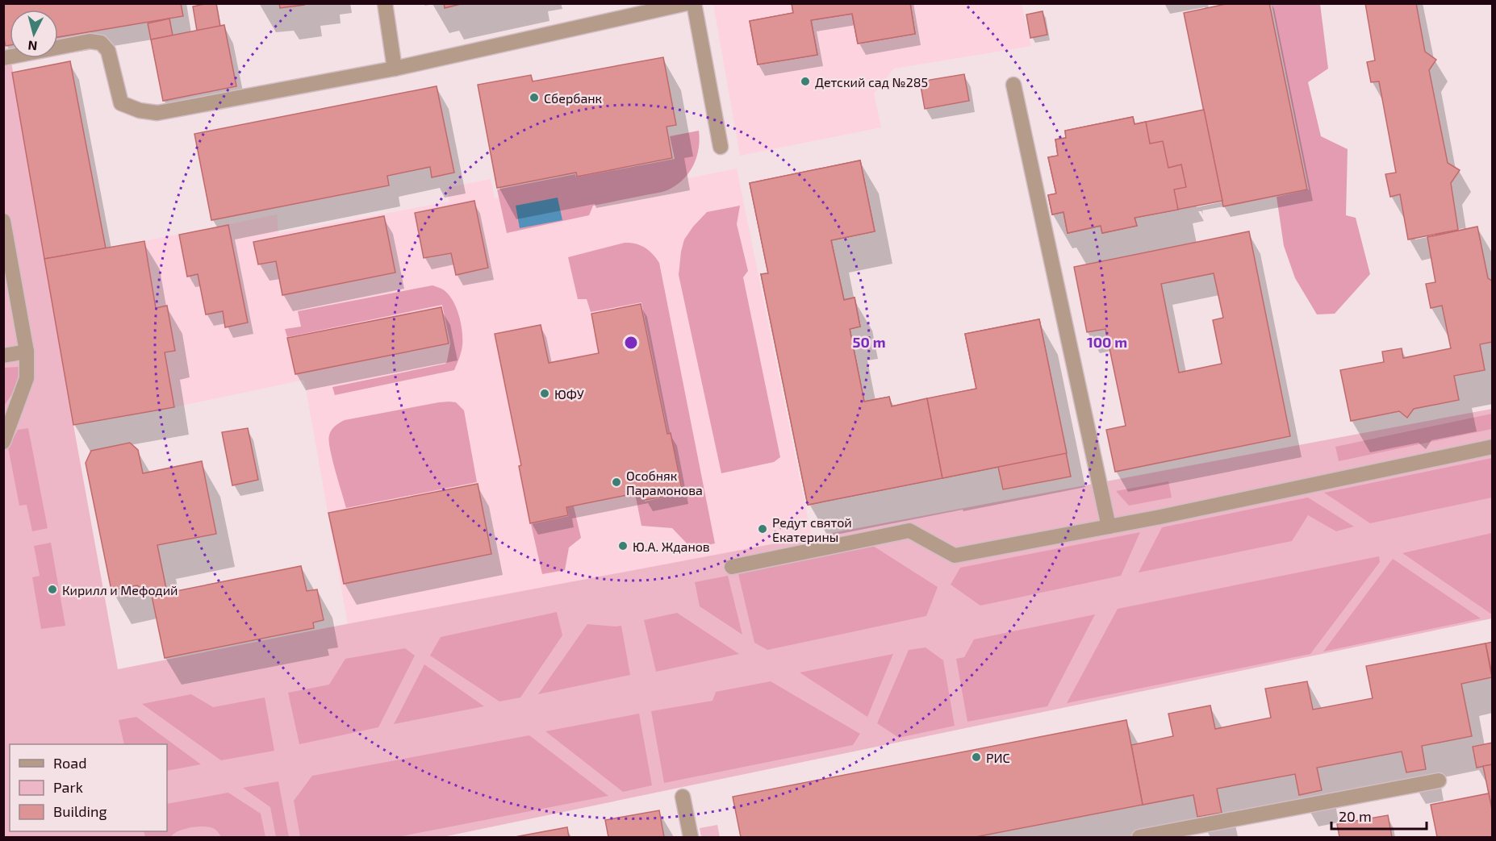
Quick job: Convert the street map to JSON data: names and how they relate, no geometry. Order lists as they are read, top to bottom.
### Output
{
  "places": [
    "Детский сад №285",
    "Сбербанк",
    "ЮФУ",
    "Особняк Парамонова",
    "Редут святой Екатерины",
    "Ю.А. Жданов",
    "Кирилл и Мефодий",
    "РИС"
  ],
  "legend": ["Road", "Park", "Building"],
  "scale_bar": "20 m",
  "north": "bottom",
  "rings": ["50 m", "100 m"]
}
